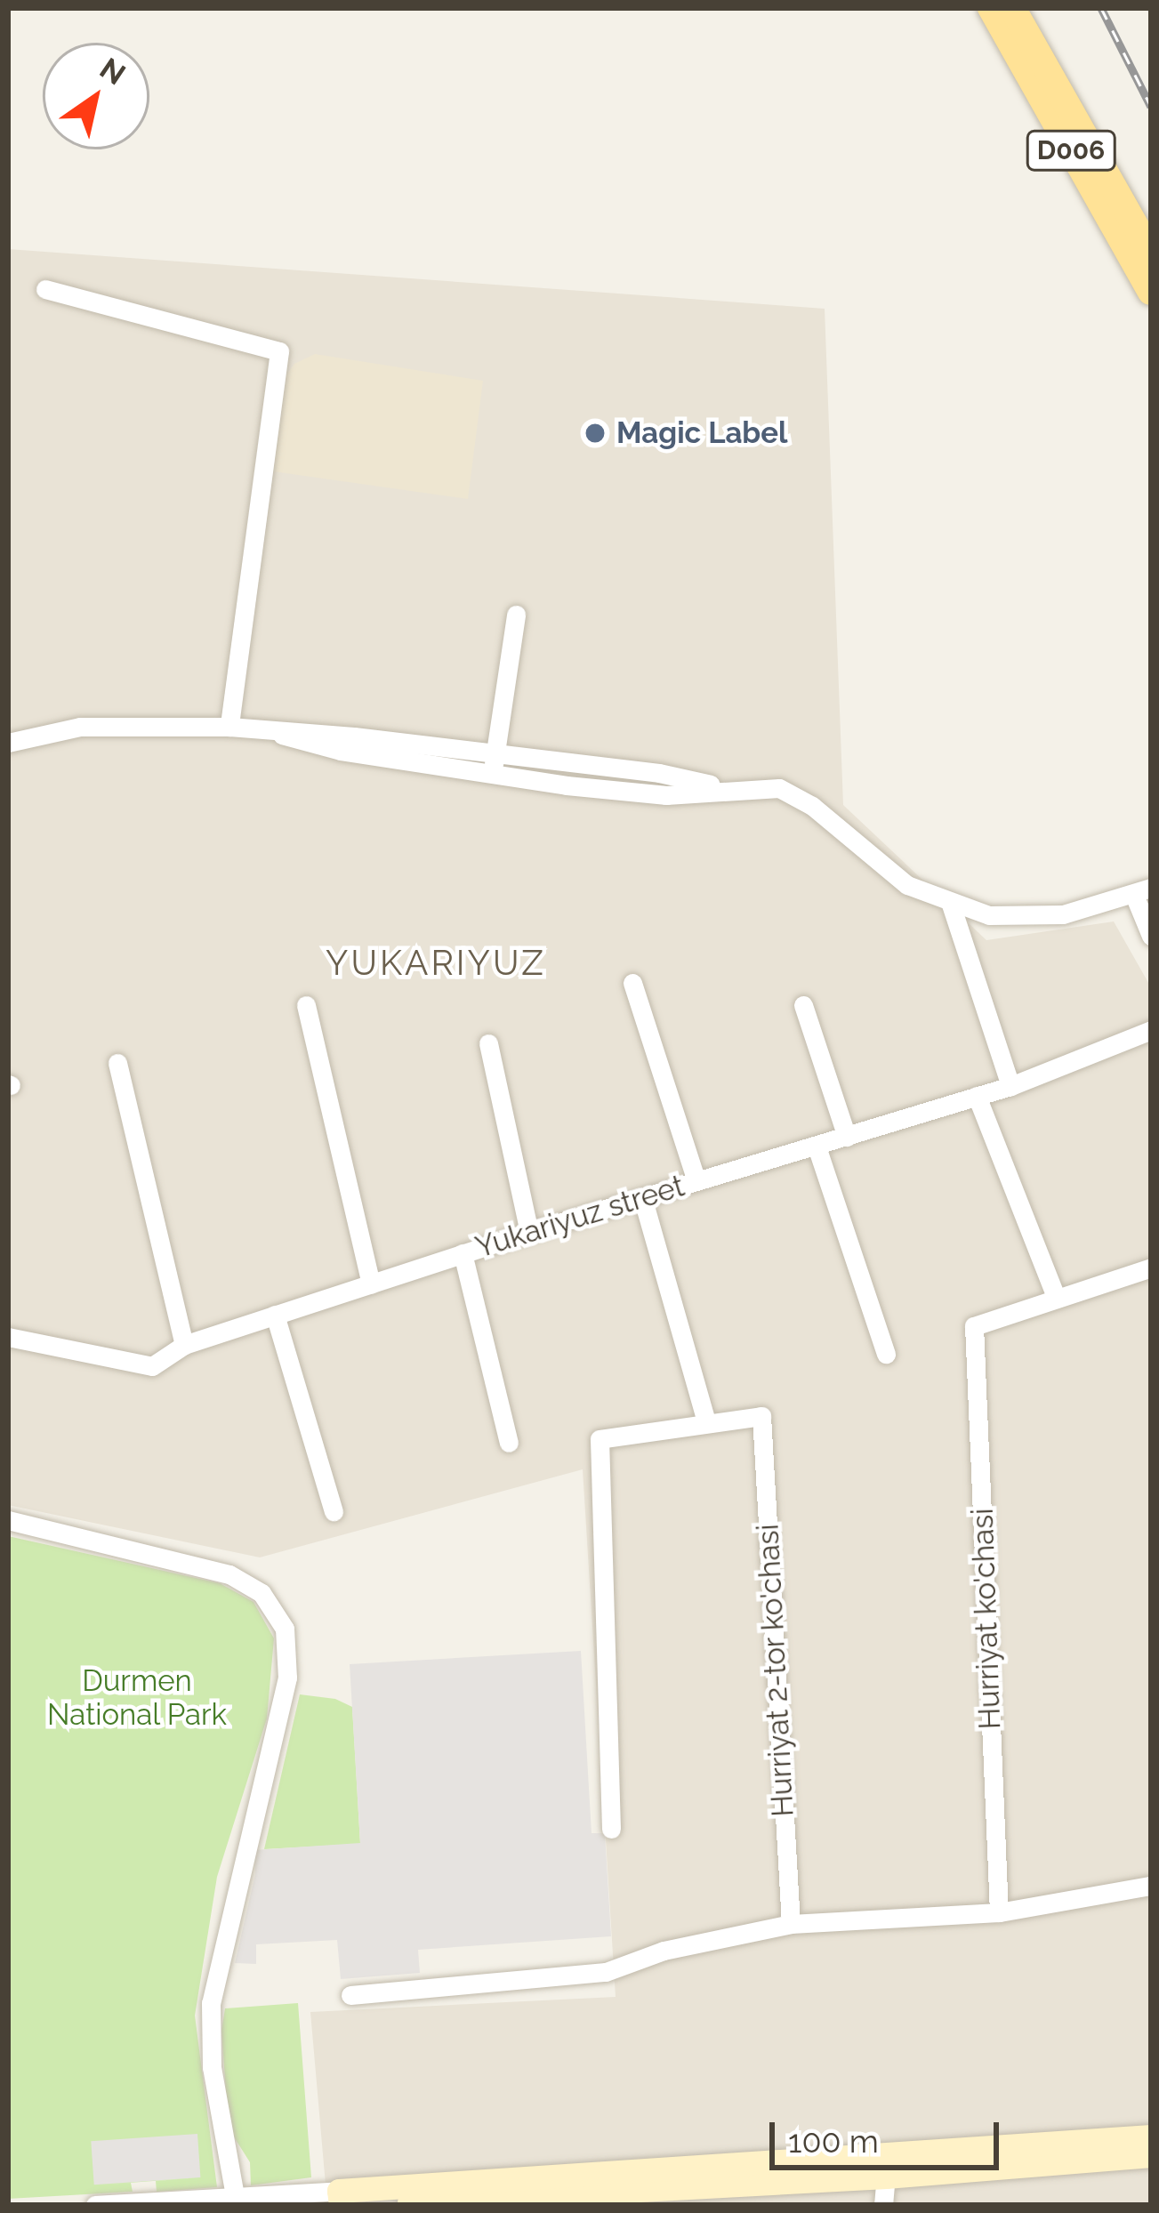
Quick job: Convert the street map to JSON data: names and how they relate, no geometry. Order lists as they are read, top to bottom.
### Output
{
  "streets": {
    "main road": ["D006"],
    "street": ["Yukariyuz street", "Hurriyat ko'chasi", "Hurriyat 2-tor ko'chasi"]
  },
  "districts": ["YUKARIYUZ"],
  "parks": ["Durmen National Park"],
  "places": ["Magic Label"],
  "scale_bar": "100 m",
  "north": "top right"
}
